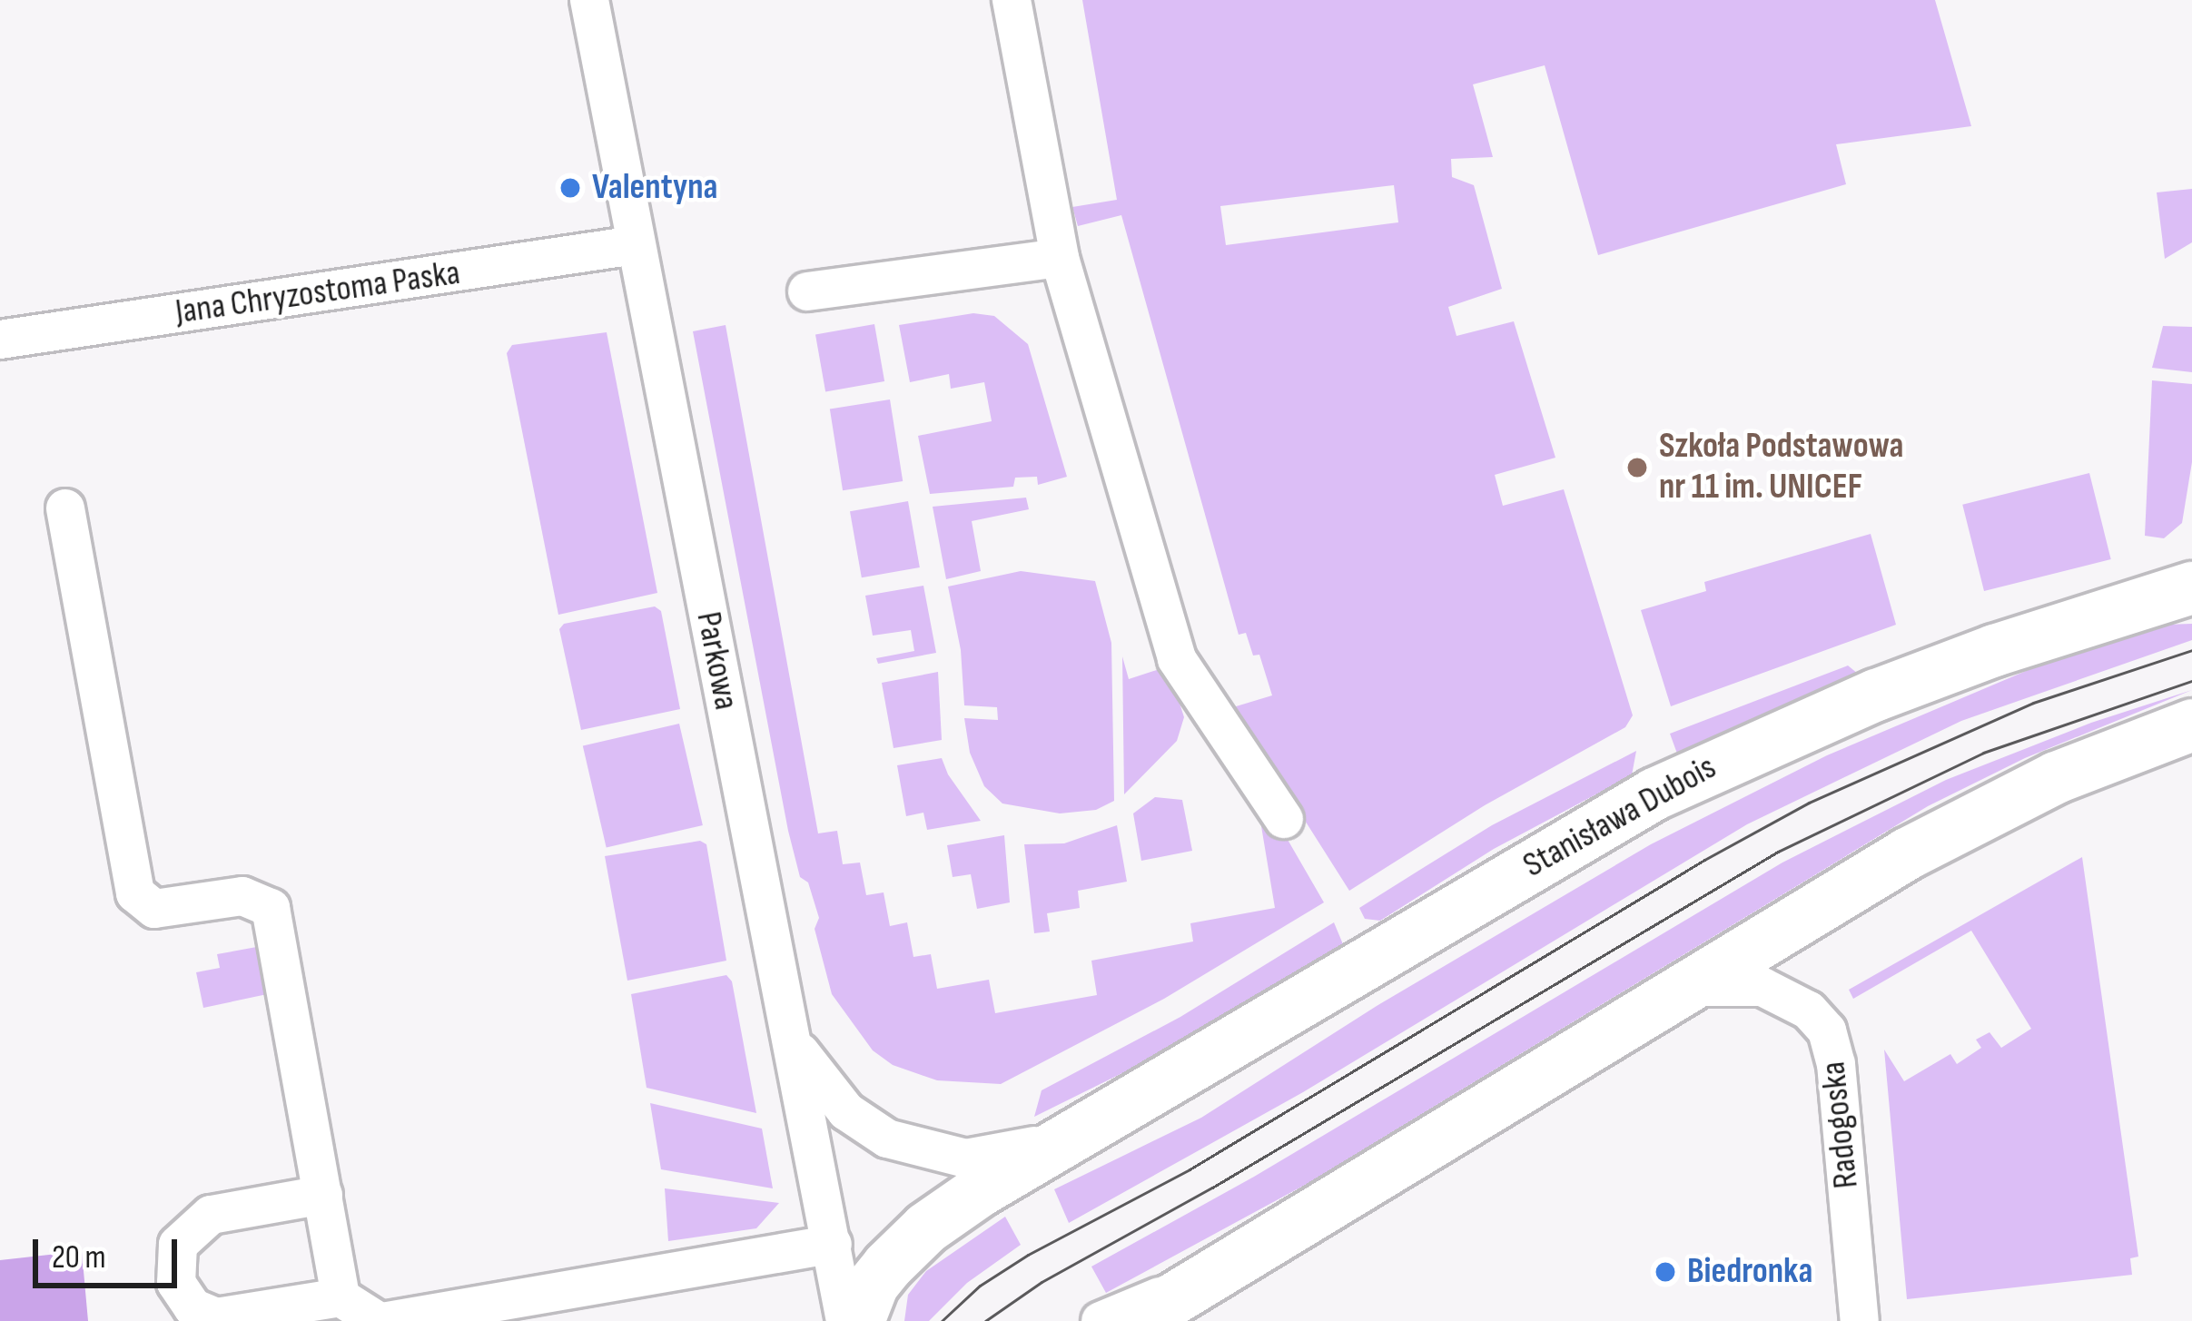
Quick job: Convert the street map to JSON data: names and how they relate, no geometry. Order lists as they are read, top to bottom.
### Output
{
  "streets": {
    "street": [
      "Jana Chryzostoma Paska",
      "Parkowa",
      "Stanisława Dubois",
      "Radogoska"
    ]
  },
  "crossings": [
    ["Jana Chryzostoma Paska", "Parkowa"],
    ["Parkowa", "Stanisława Dubois"]
  ],
  "places": ["Valentyna", "Szkoła Podstawowa nr 11 im. UNICEF", "Biedronka"],
  "scale_bar": "20 m"
}
